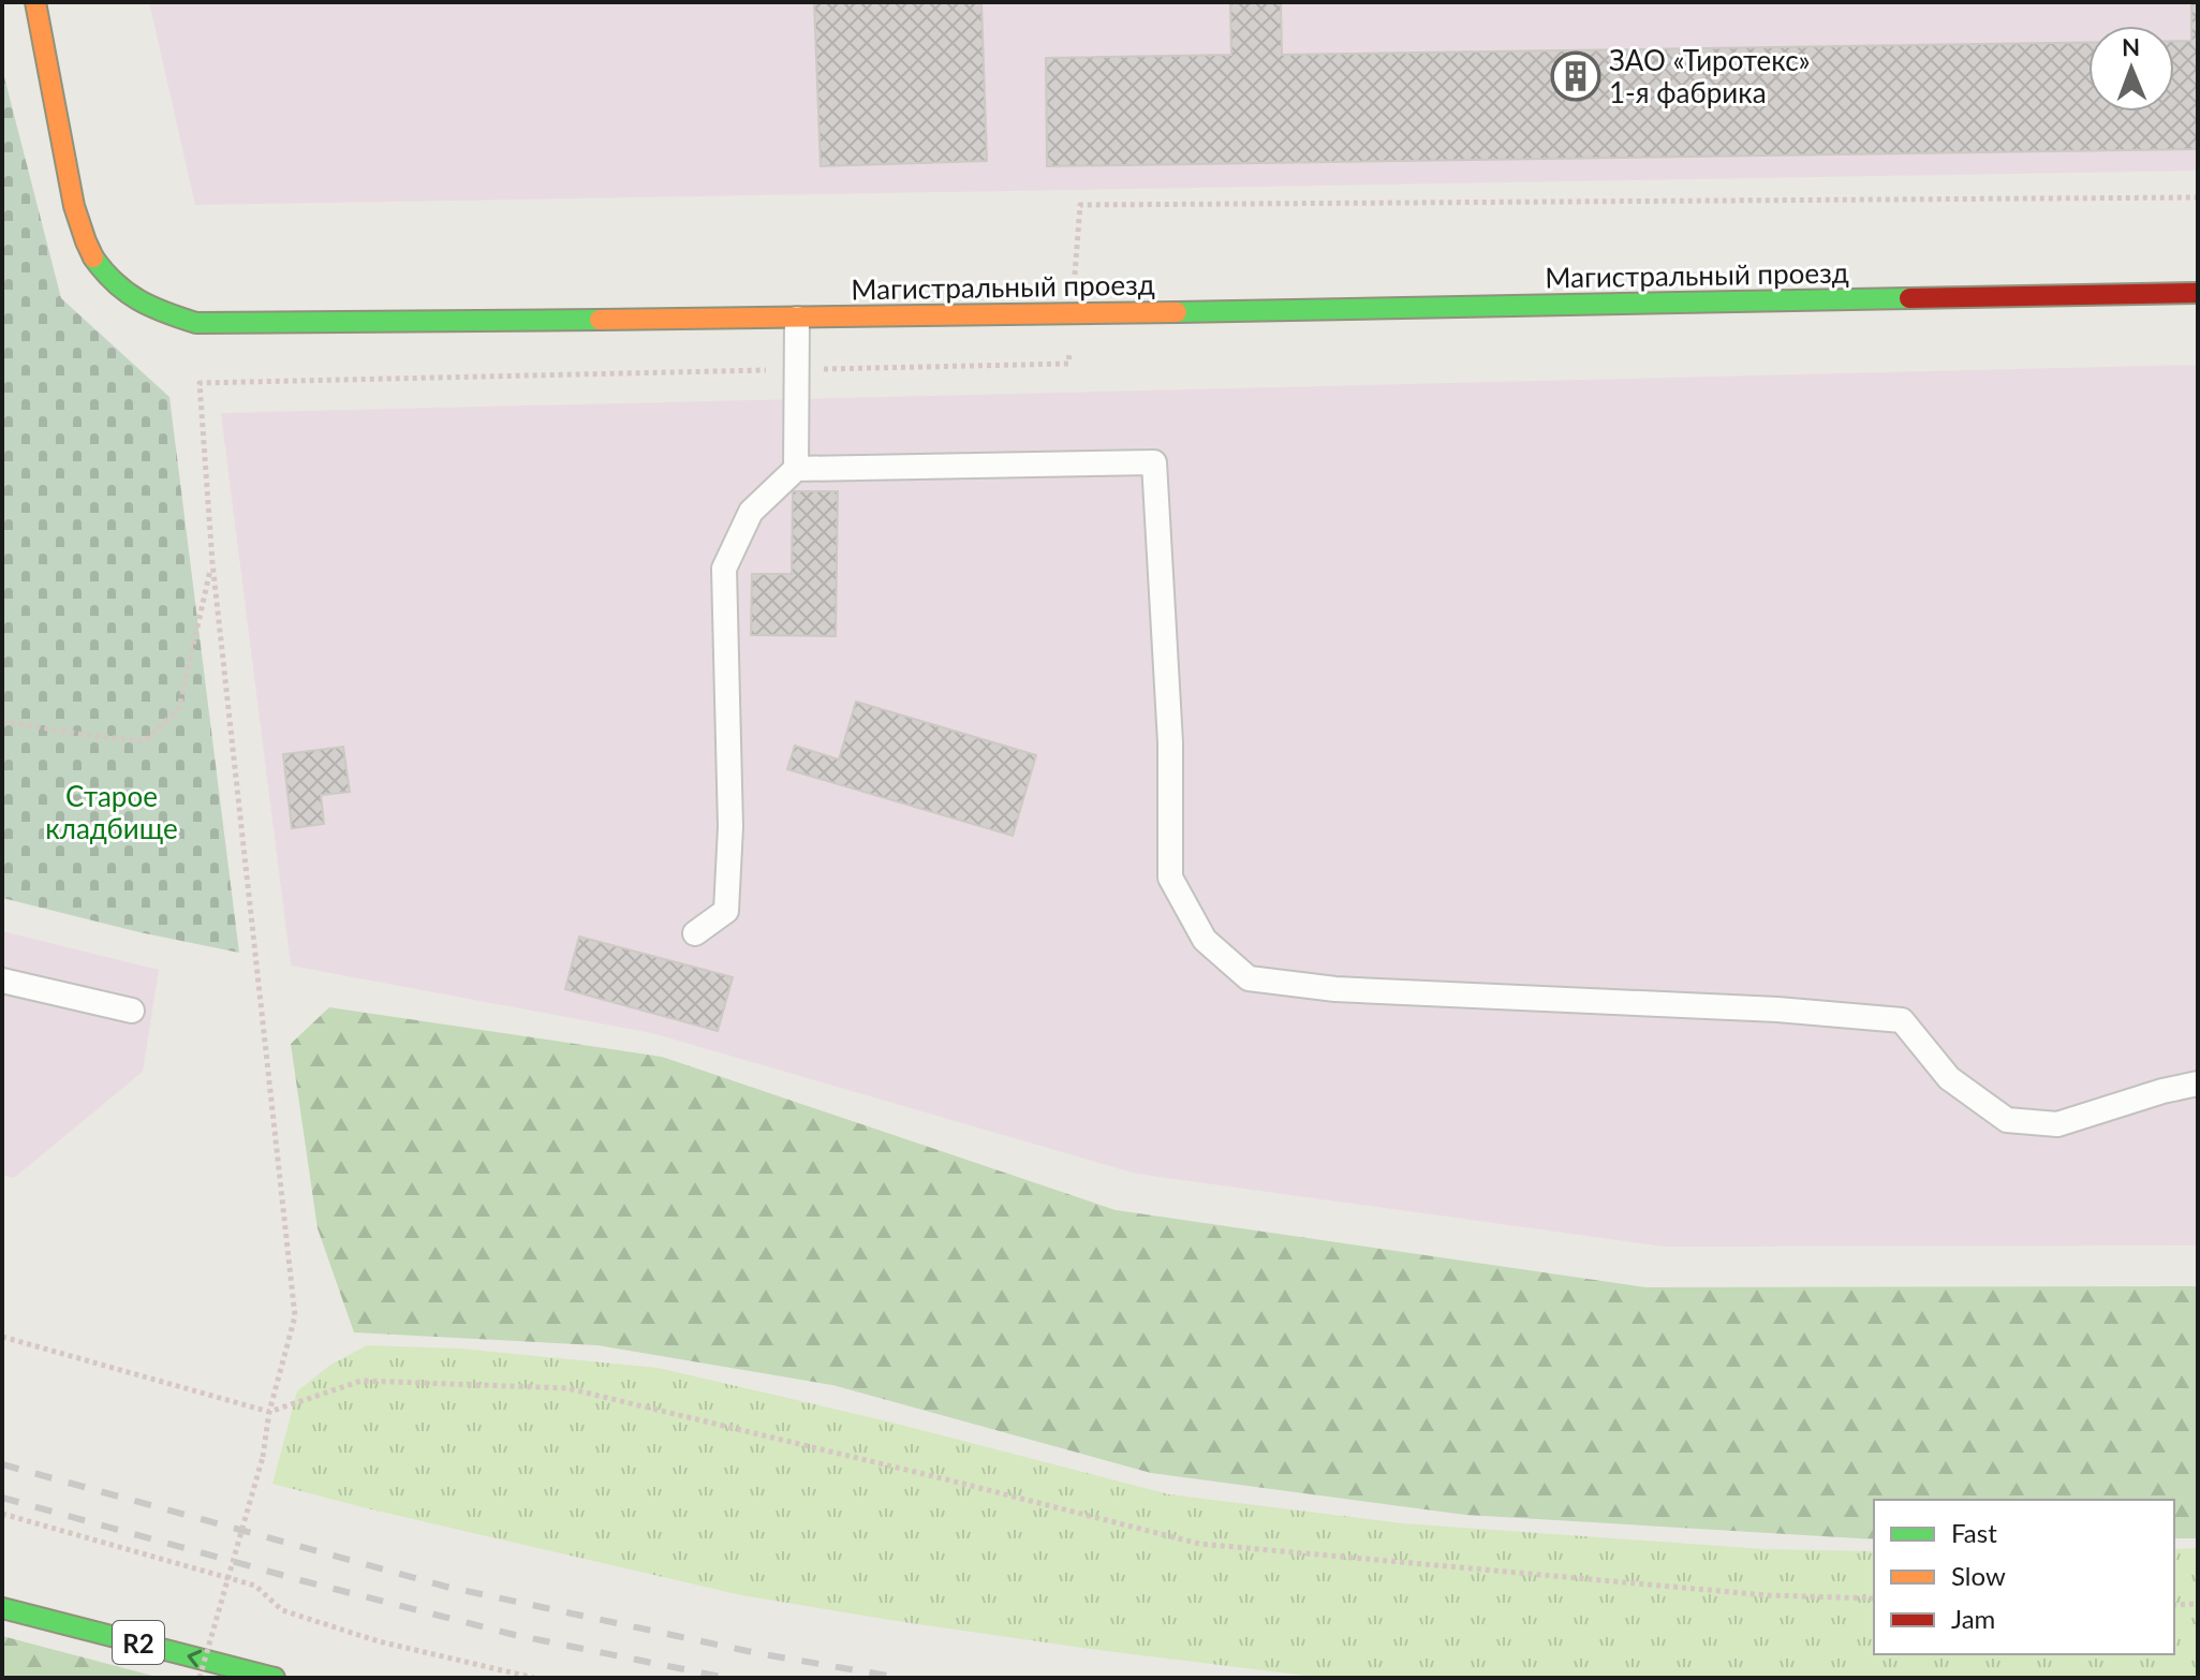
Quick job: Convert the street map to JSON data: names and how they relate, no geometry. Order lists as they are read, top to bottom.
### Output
{
  "streets": {
    "street": ["Магистральный проезд", "R2"]
  },
  "parks": ["Старое кладбище"],
  "places": {
    "building": ["ЗАО «Тиротекс» 1-я фабрика"]
  },
  "legend": ["Fast", "Slow", "Jam"],
  "north": "top"
}
